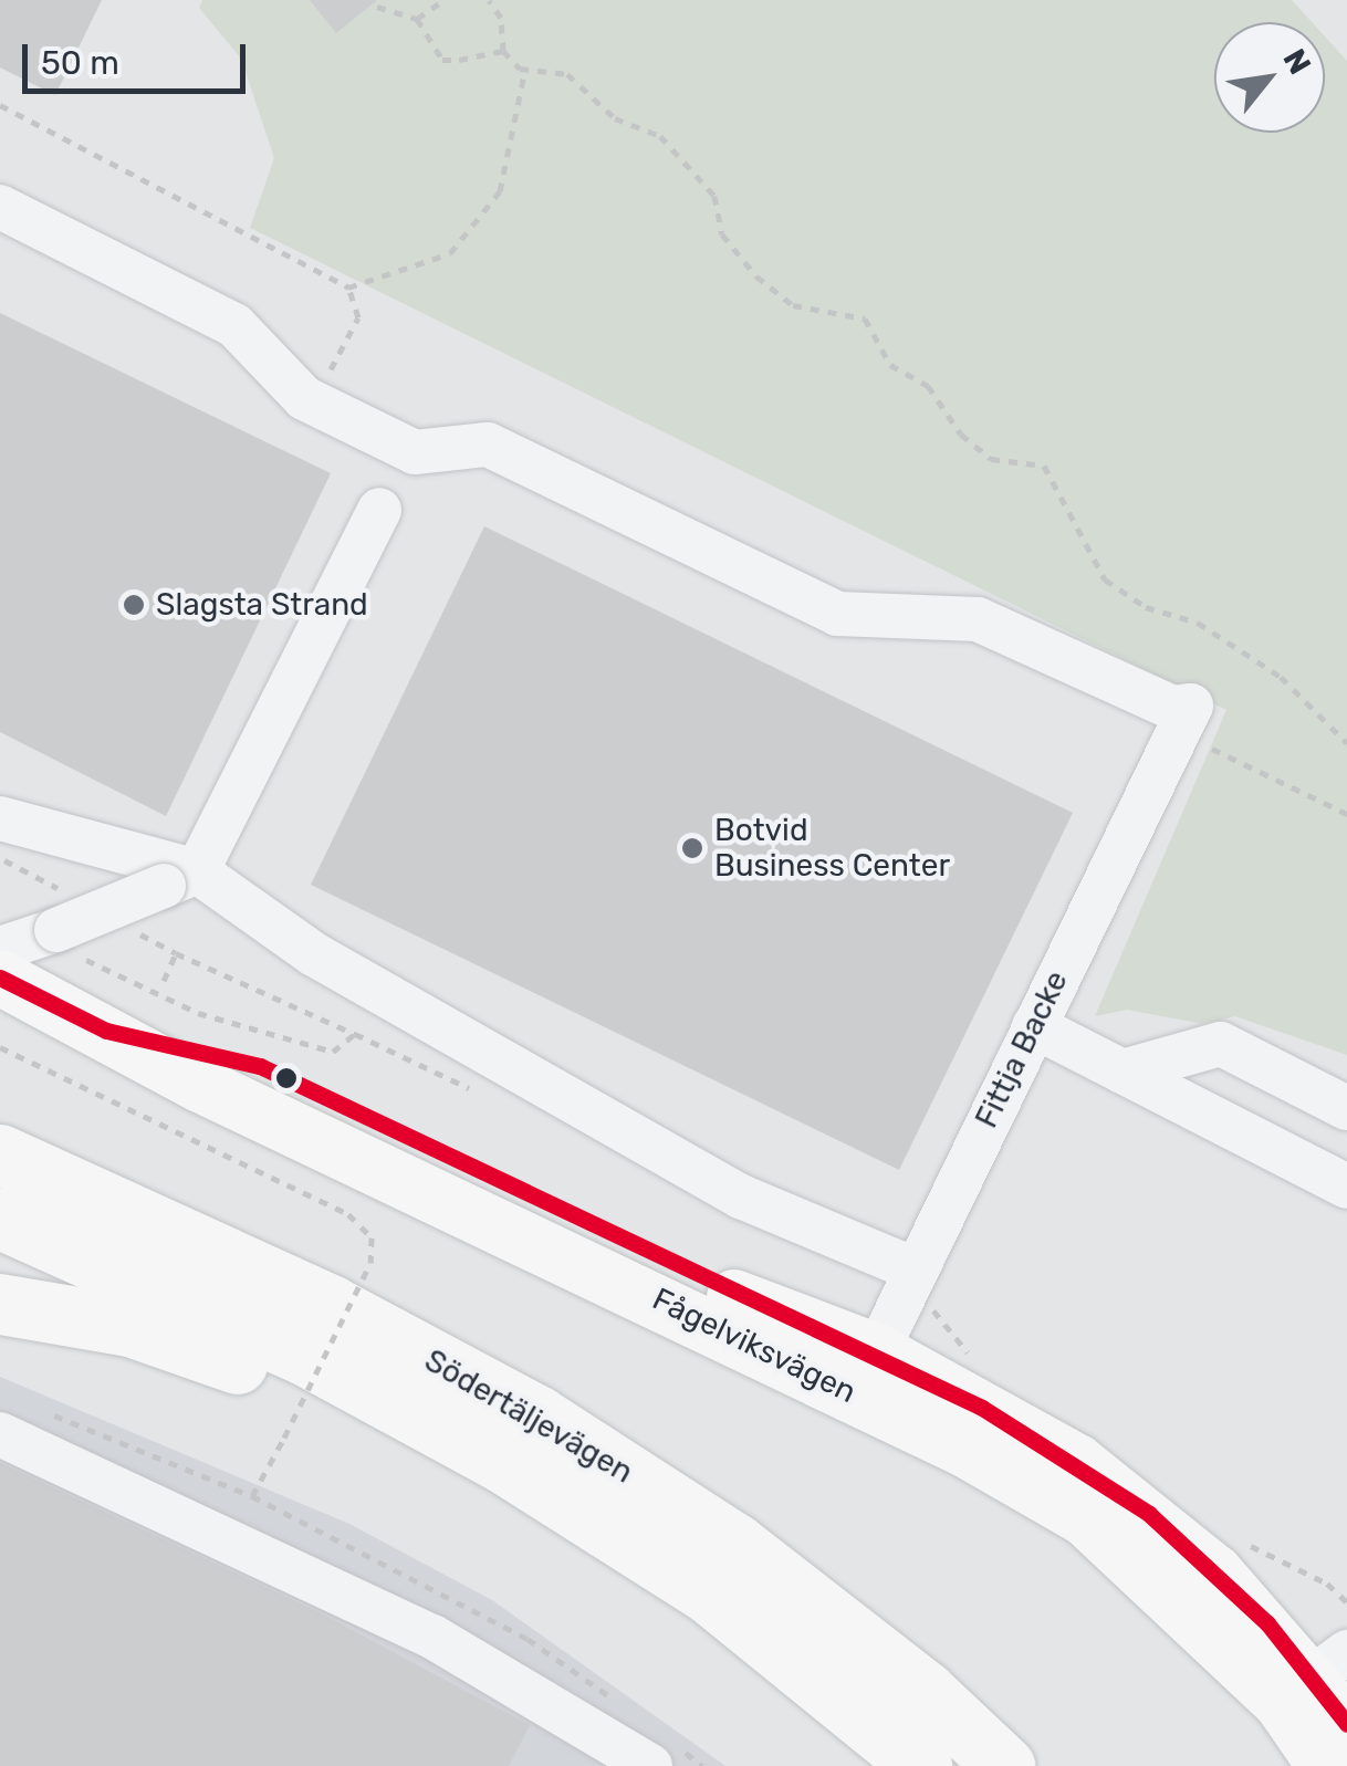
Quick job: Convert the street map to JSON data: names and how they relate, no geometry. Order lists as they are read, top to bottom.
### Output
{
  "streets": {
    "highway": ["Södertäljevägen"],
    "main road": ["Fågelviksvägen"],
    "street": ["Fittja Backe"]
  },
  "crossings": [
    ["Fittja Backe", "Fågelviksvägen"]
  ],
  "places": ["Slagsta Strand", "Botvid Business Center"],
  "scale_bar": "50 m",
  "north": "top right"
}
